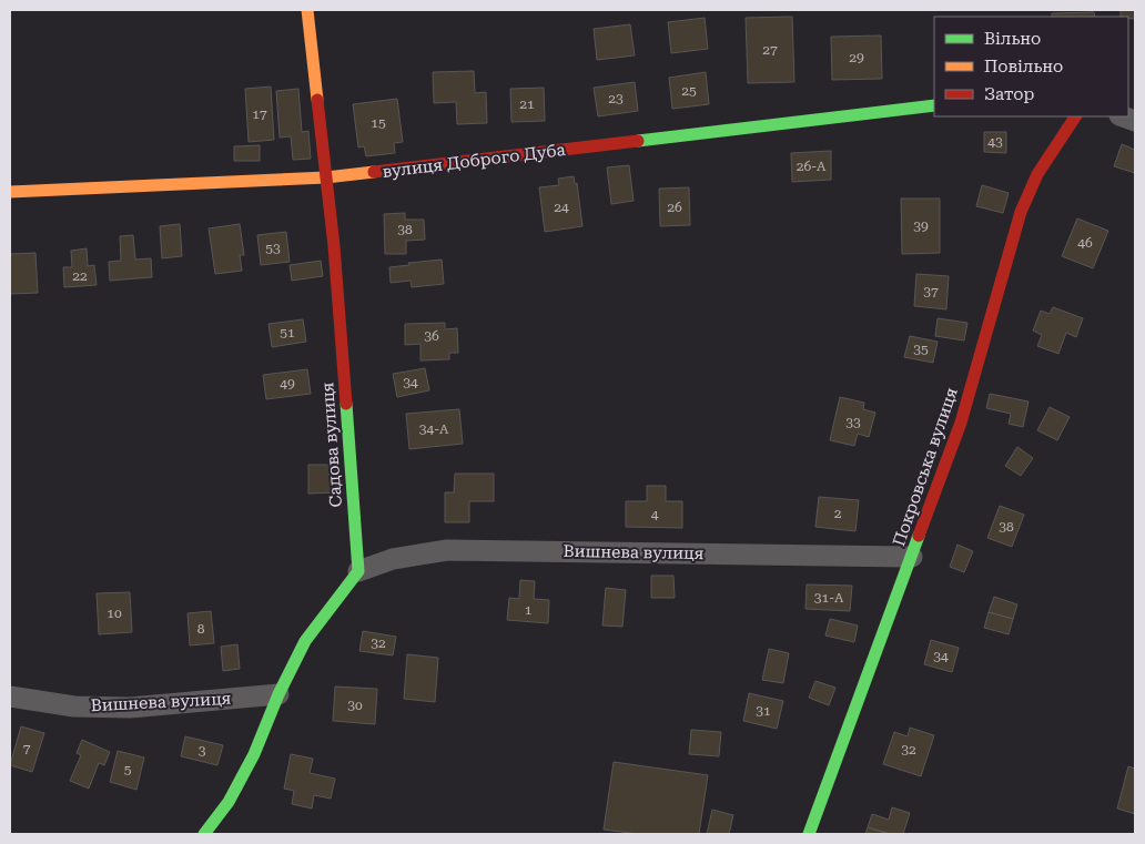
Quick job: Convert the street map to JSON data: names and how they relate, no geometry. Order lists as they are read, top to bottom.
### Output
{
  "streets": {
    "street": [
      "вулиця Доброго Дуба",
      "Садова вулиця",
      "Покровська вулиця",
      "Вишнева вулиця"
    ]
  },
  "crossings": [
    ["вулиця Доброго Дуба", "Садова вулиця"],
    ["Садова вулиця", "Вишнева вулиця"],
    ["Покровська вулиця", "Вишнева вулиця"]
  ],
  "house_numbers": [
    "27",
    "29",
    "25",
    "23",
    "21",
    "17",
    "15",
    "43",
    "26-А",
    "24",
    "26",
    "39",
    "38",
    "46",
    "53",
    "22",
    "37",
    "51",
    "36",
    "35",
    "34",
    "49",
    "33",
    "34-А",
    "2",
    "4",
    "38",
    "31-А",
    "1",
    "10",
    "8",
    "32",
    "34",
    "30",
    "31",
    "7",
    "32",
    "3",
    "5"
  ],
  "legend": ["Вільно", "Повільно", "Затор"]
}
